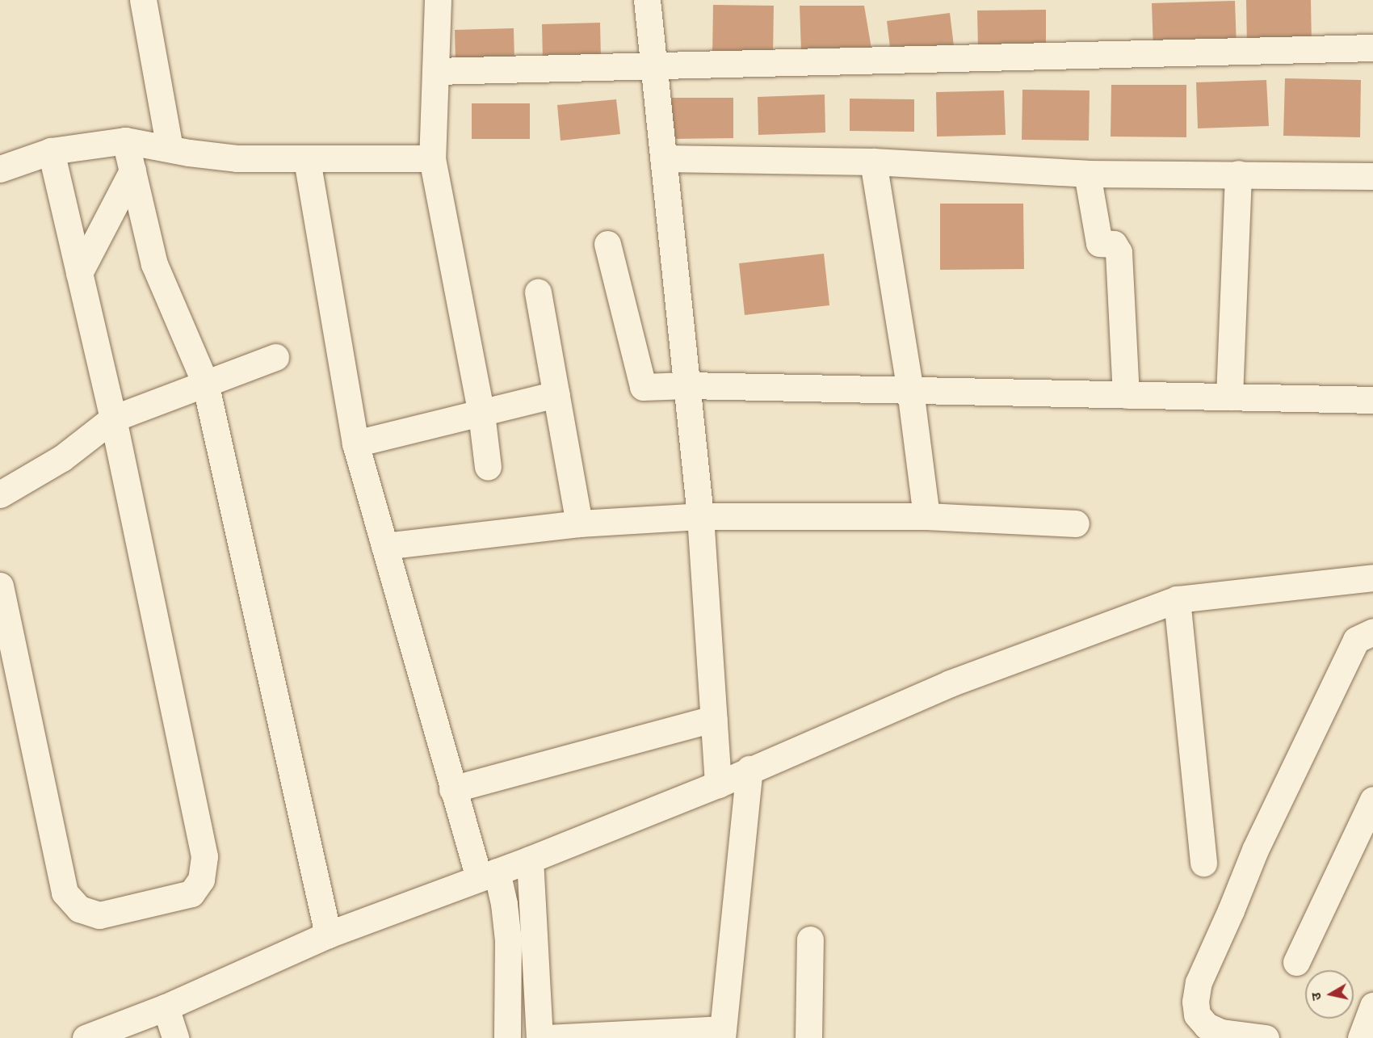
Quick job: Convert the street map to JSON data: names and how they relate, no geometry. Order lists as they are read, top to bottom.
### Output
{
  "north": "left"
}
